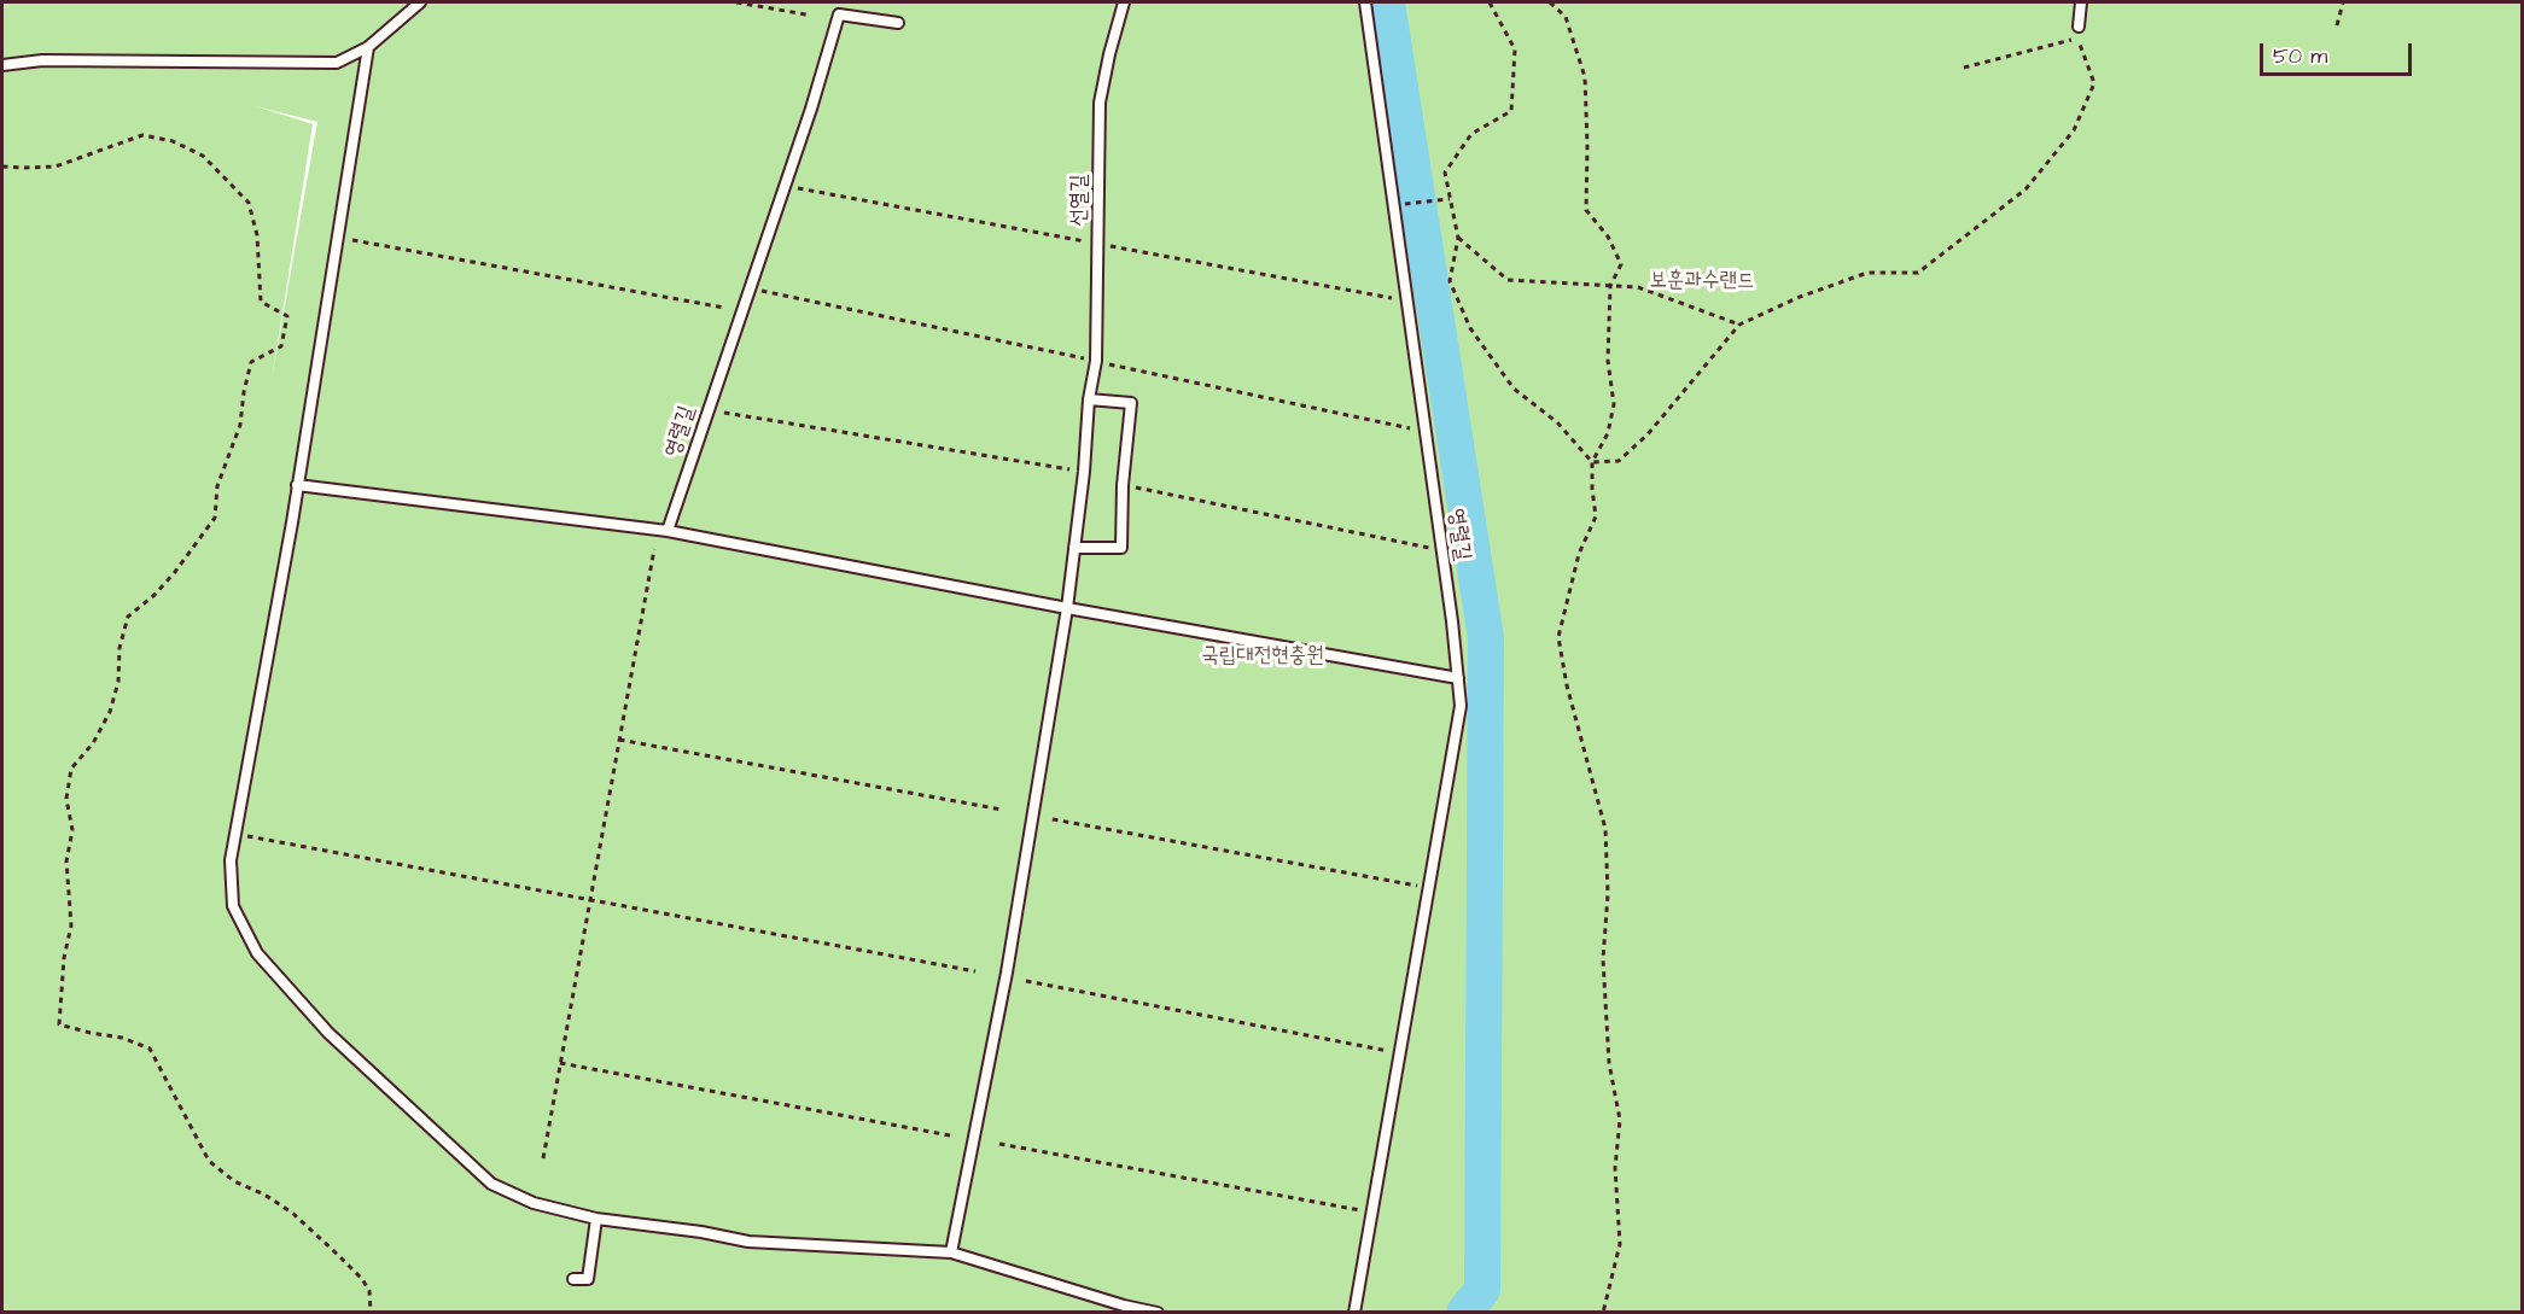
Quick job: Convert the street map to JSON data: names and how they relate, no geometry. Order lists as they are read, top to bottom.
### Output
{
  "streets": {
    "lane": ["선열길", "영렬길"]
  },
  "parks": ["보훈과수랜드", "국립대전현충원"],
  "scale_bar": "50 m"
}
